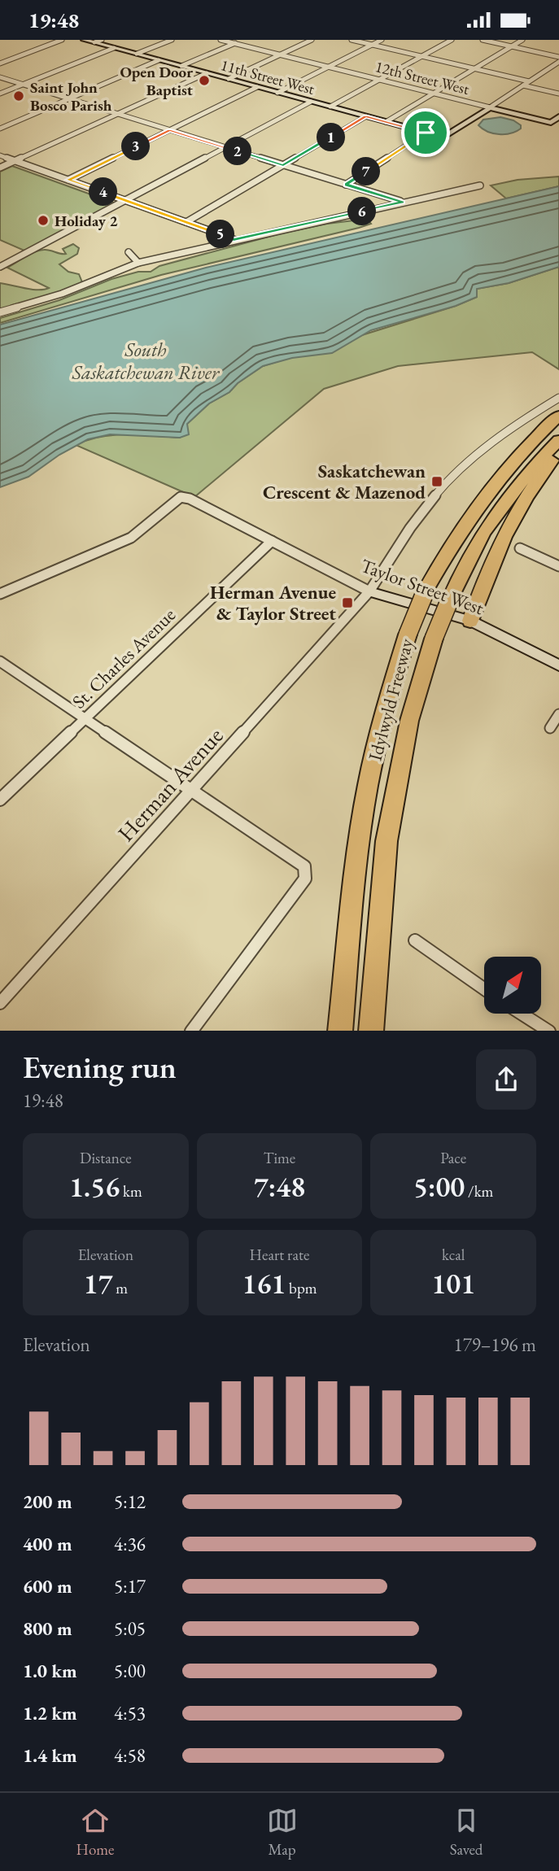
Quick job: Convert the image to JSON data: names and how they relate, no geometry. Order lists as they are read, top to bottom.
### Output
{
  "streets": {
    "highway": ["Idylwyld Freeway"],
    "street": [
      "11th Street West",
      "12th Street West",
      "Taylor Street West",
      "St. Charles Avenue",
      "Herman Avenue"
    ]
  },
  "crossings": [
    ["11th Street West", "12th Street West"],
    ["Taylor Street West", "St. Charles Avenue"],
    ["Taylor Street West", "Herman Avenue"]
  ],
  "water": ["South Saskatchewan River"],
  "places": {
    "other": ["Open Door Baptist", "Saint John Bosco Parish", "Holiday 2"],
    "transit": ["Saskatchewan Crescent & Mazenod", "Herman Avenue & Taylor Street"]
  },
  "north": "top right",
  "page": {
    "status": "19:48",
    "pins": [
      "1",
      "3",
      "2",
      "7",
      "4",
      "6",
      "5"
    ],
    "heading": ["Evening run", "19:48"],
    "stats": [
      ["Distance", "1.56 km"],
      ["Time", "7:48"],
      ["Pace", "5:00 /km"],
      ["Elevation", "17 m"],
      ["Heart rate", "161 bpm"],
      ["kcal", "101"]
    ],
    "chart": ["Elevation", "179–196 m"],
    "list": [
      {
        "name": "200 m",
        "note": "5:12"
      },
      {
        "name": "400 m",
        "note": "4:36"
      },
      {
        "name": "600 m",
        "note": "5:17"
      },
      {
        "name": "800 m",
        "note": "5:05"
      },
      {
        "name": "1.0 km",
        "note": "5:00"
      },
      {
        "name": "1.2 km",
        "note": "4:53"
      },
      {
        "name": "1.4 km",
        "note": "4:58"
      }
    ],
    "tabs": ["Home", "Map", "Saved"]
  }
}
